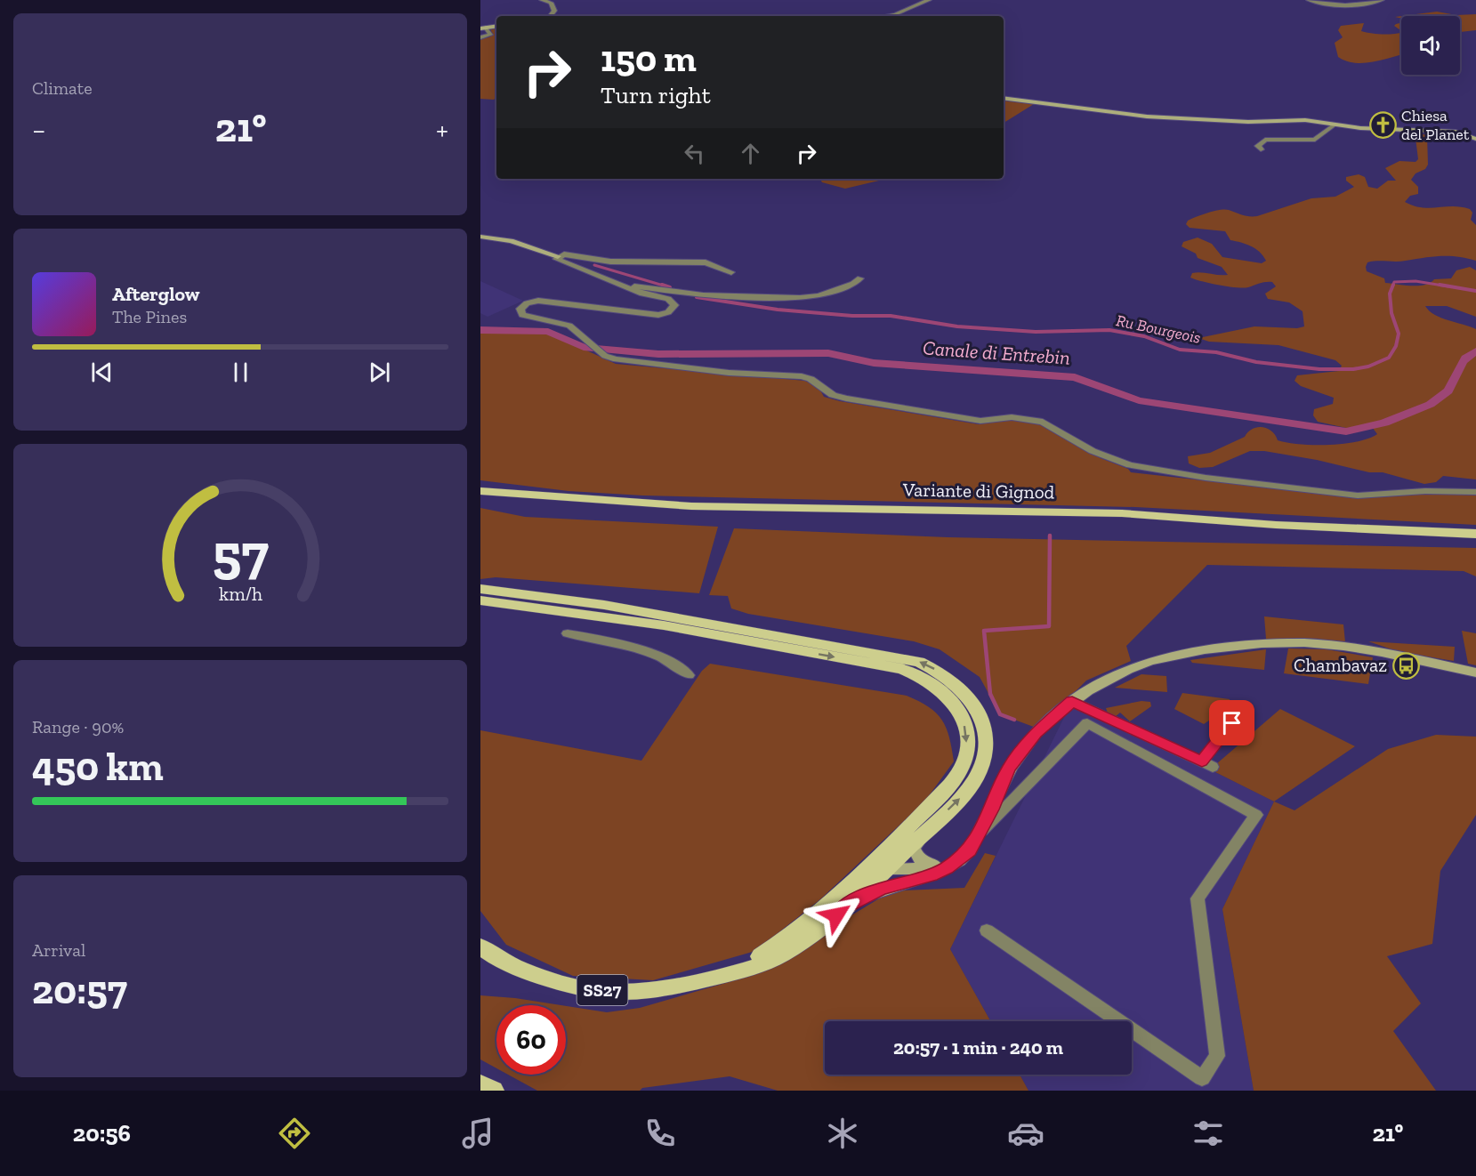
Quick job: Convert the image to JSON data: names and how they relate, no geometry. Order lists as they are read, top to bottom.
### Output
{
  "streets": {
    "main road": ["Variante di Gignod", "SS27"]
  },
  "water": ["Ru Bourgeois", "Canale di Entrebin"],
  "places": {
    "church": ["Chiesa del Planet"],
    "bus stop": ["Chambavaz"]
  },
  "page": {
    "tile": [
      "Climate",
      ["Range · 90%", "450 km"],
      ["Arrival", "20:57"]
    ],
    "turn": ["150 m", "Turn right"],
    "heat": ["−", "21°", "+"],
    "song": ["Afterglow", "The Pines"],
    "limit": "60",
    "trip": "20:57 · 1 min · 240 m",
    "tabs": ["20:56", "21°"],
    "gauge": ["57", "km/h"]
  }
}
